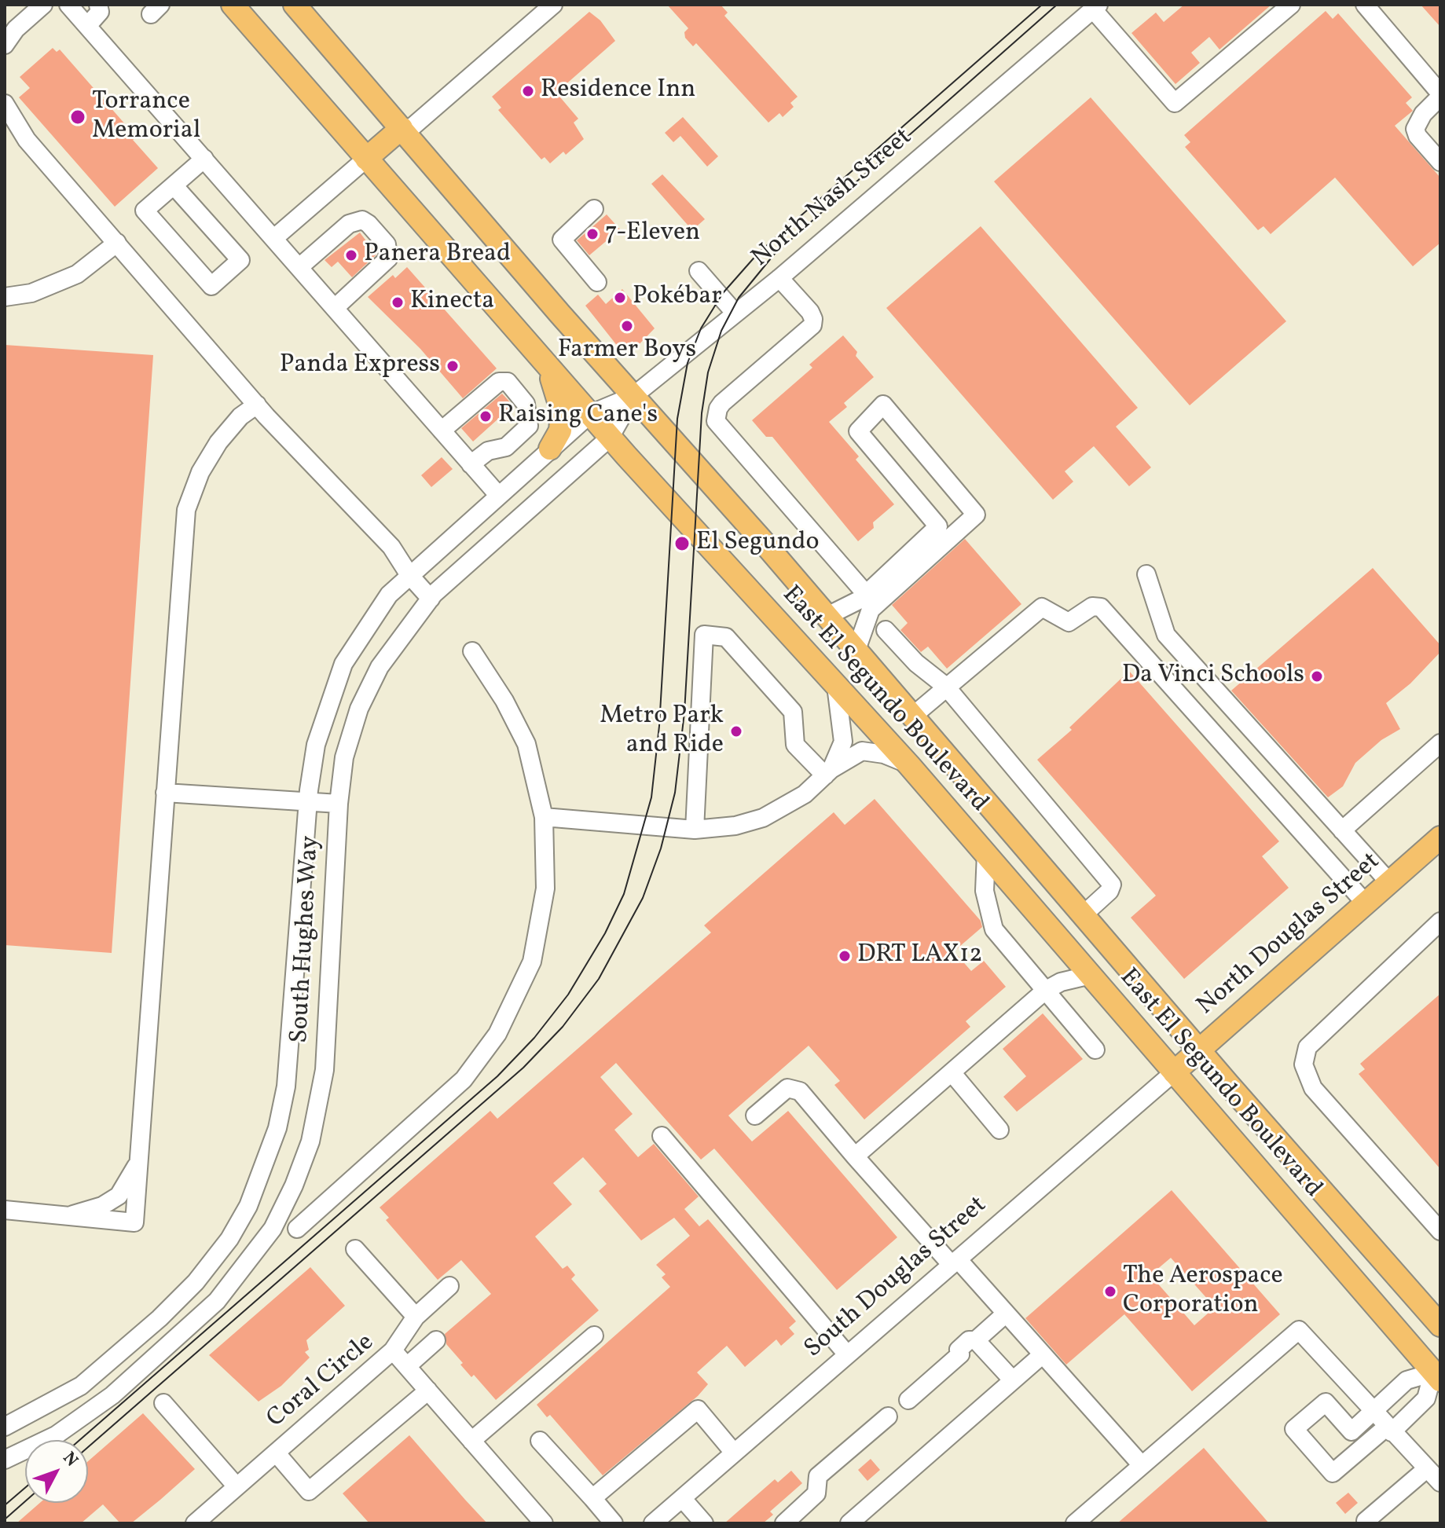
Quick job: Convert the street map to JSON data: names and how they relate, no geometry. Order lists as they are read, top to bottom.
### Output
{
  "streets": {
    "main road": ["East El Segundo Boulevard", "North Douglas Street"],
    "street": [
      "North Nash Street",
      "South Hughes Way",
      "South Douglas Street",
      "Coral Circle"
    ]
  },
  "crossings": [
    ["North Nash Street", "East El Segundo Boulevard"],
    ["North Nash Street", "South Hughes Way"],
    ["East El Segundo Boulevard", "North Douglas Street"],
    ["East El Segundo Boulevard", "South Hughes Way"],
    ["East El Segundo Boulevard", "South Douglas Street"],
    ["North Douglas Street", "South Douglas Street"]
  ],
  "places": [
    "Residence Inn",
    "Torrance Memorial",
    "7-Eleven",
    "Panera Bread",
    "Pokébar",
    "Kinecta",
    "Farmer Boys",
    "Panda Express",
    "Raising Cane's",
    "El Segundo",
    "Da Vinci Schools",
    "Metro Park and Ride",
    "DRT LAX12",
    "The Aerospace Corporation"
  ],
  "north": "top right"
}
